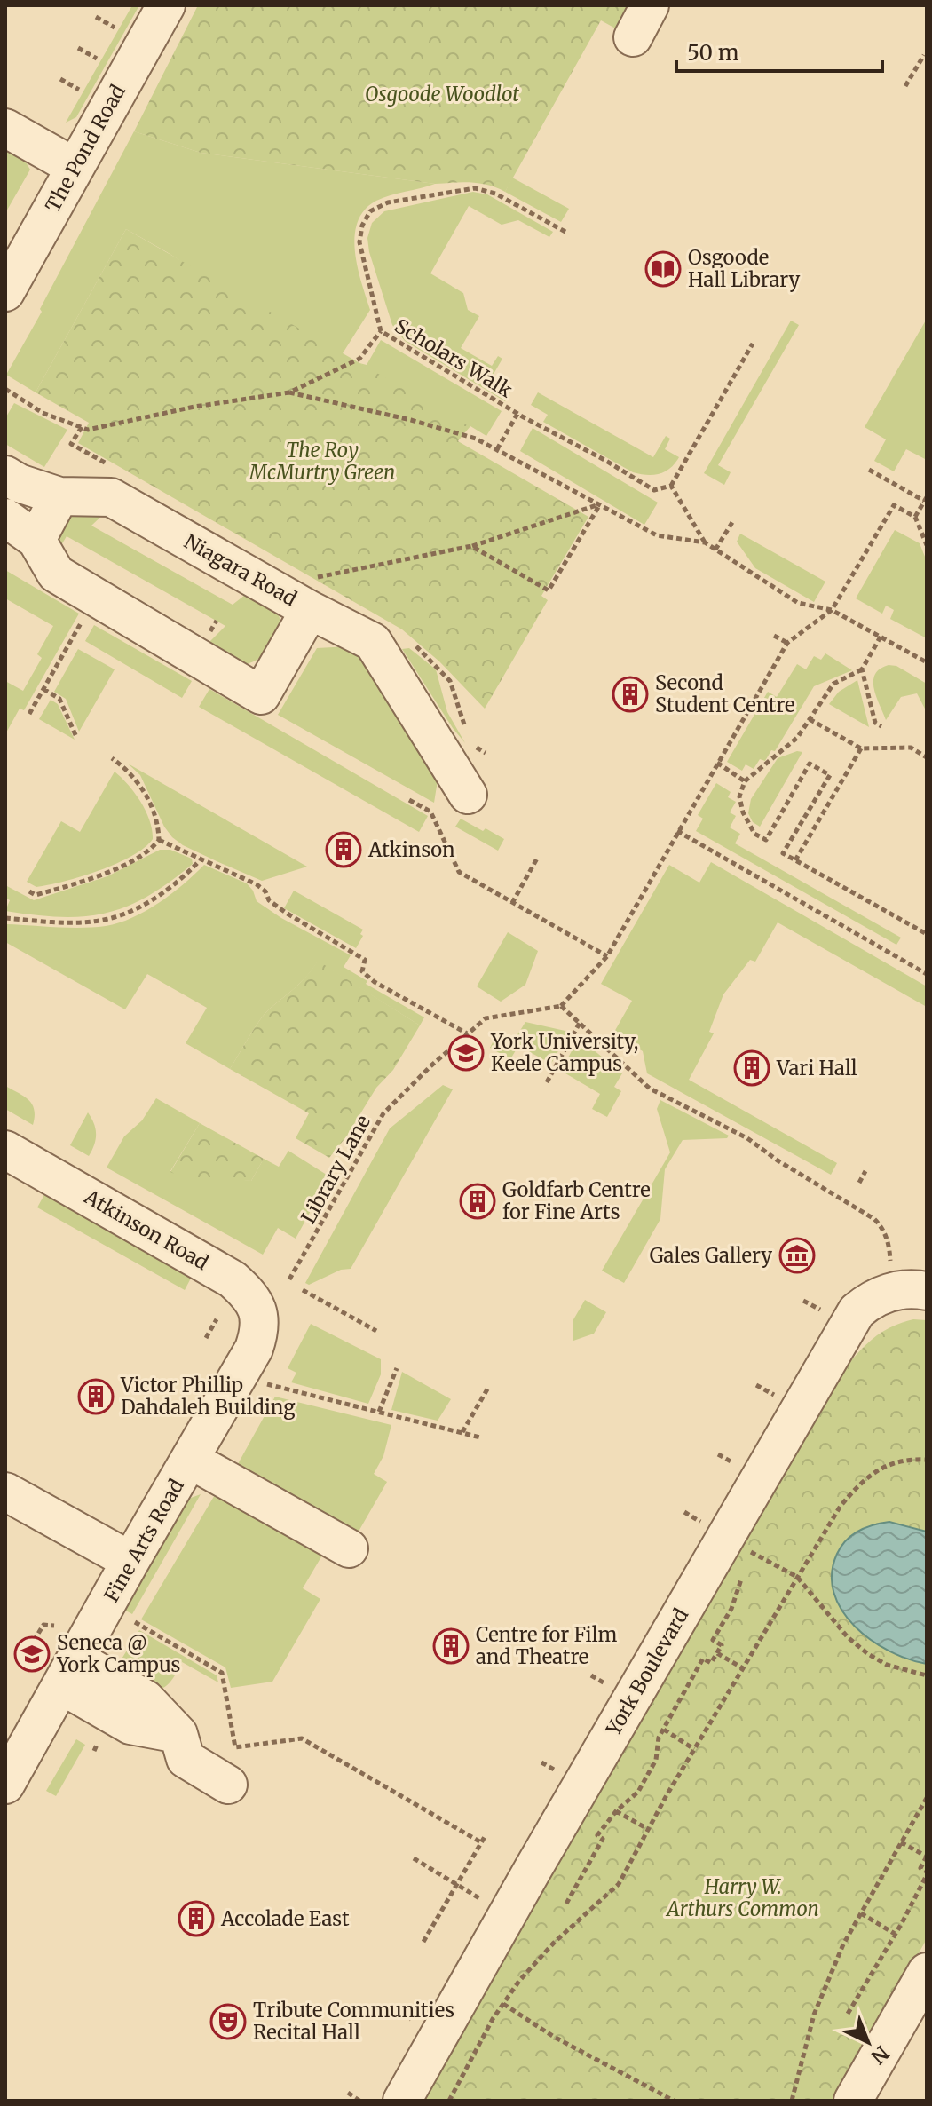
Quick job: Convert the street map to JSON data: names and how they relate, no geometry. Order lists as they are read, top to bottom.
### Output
{
  "streets": {
    "street": [
      "The Pond Road",
      "Niagara Road",
      "Atkinson Road",
      "Fine Arts Road",
      "York Boulevard"
    ],
    "path": ["Scholars Walk", "Library Lane"]
  },
  "crossings": [
    ["Atkinson Road", "Fine Arts Road"]
  ],
  "parks": ["Osgoode Woodlot", "The Roy McMurtry Green", "Harry W. Arthurs Common"],
  "places": {
    "library": ["Osgoode Hall Library"],
    "building": [
      "Second Student Centre",
      "Atkinson",
      "Vari Hall",
      "Goldfarb Centre for Fine Arts",
      "Victor Phillip Dahdaleh Building",
      "Centre for Film and Theatre",
      "Accolade East"
    ],
    "school or university": ["York University, Keele Campus", "Seneca @ York Campus"],
    "museum": ["Gales Gallery"],
    "theatre": ["Tribute Communities Recital Hall"]
  },
  "scale_bar": "50 m",
  "north": "bottom right"
}
